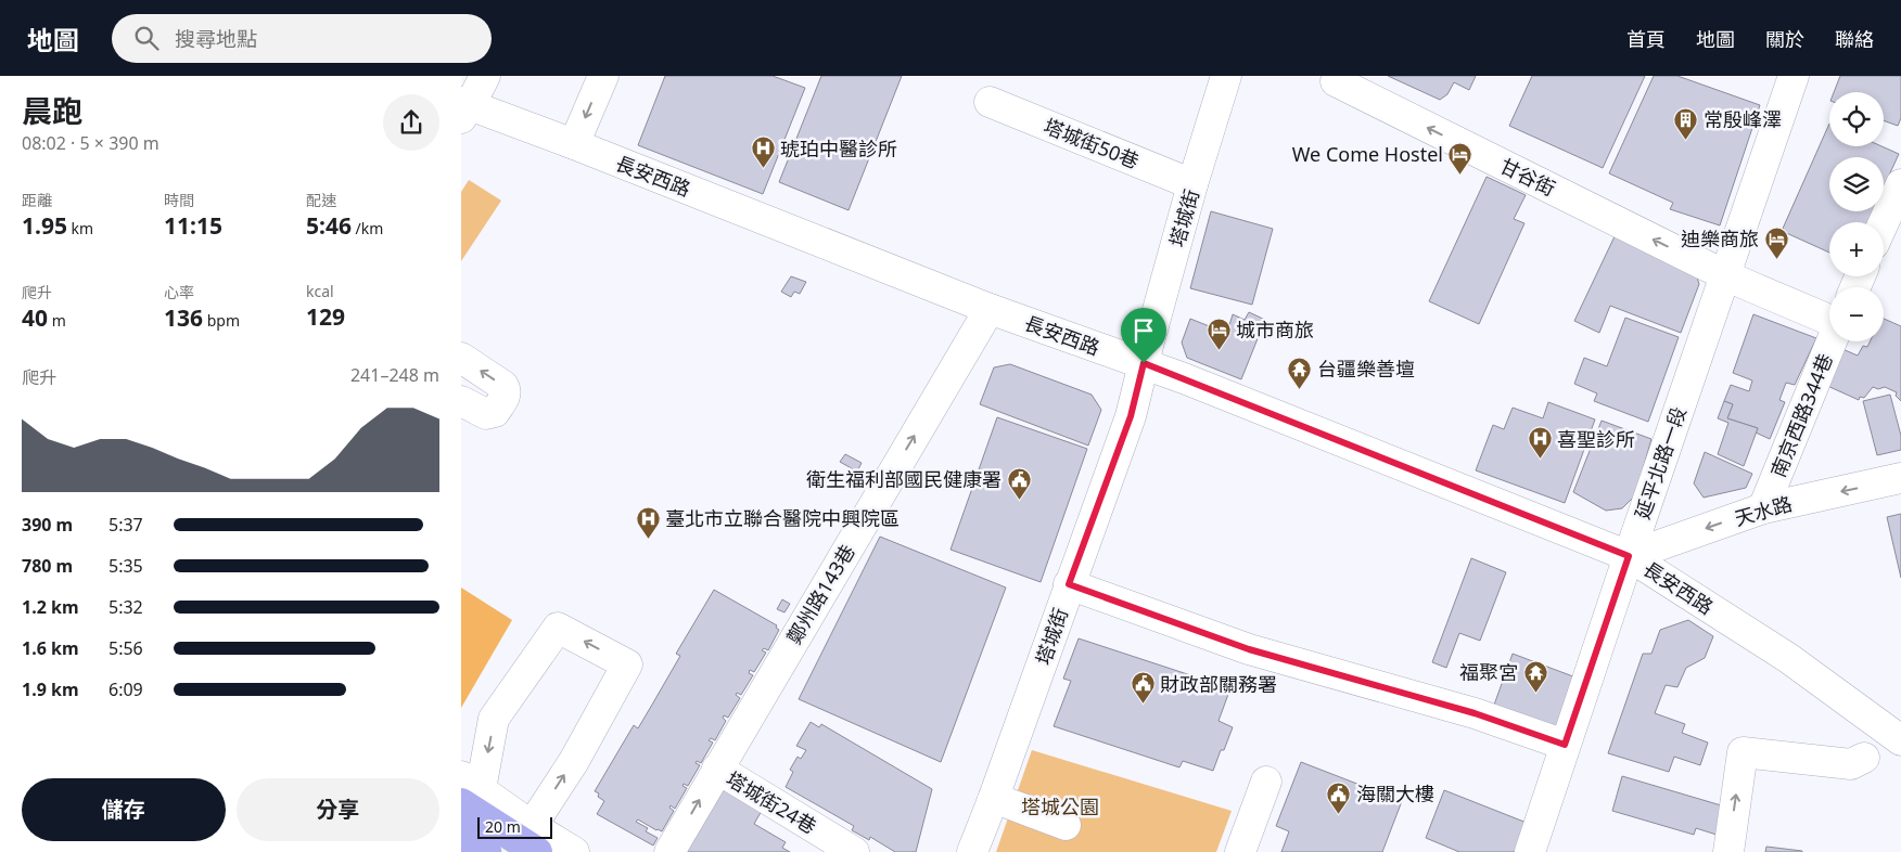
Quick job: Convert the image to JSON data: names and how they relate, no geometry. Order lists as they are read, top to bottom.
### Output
{
  "streets": {
    "street": [
      "塔城街50巷",
      "長安西路",
      "甘谷街",
      "塔城街",
      "南京西路344巷",
      "延平北路一段",
      "天水路",
      "鄭州路143巷",
      "塔城街24巷"
    ]
  },
  "crossings": [
    ["塔城街50巷", "塔城街"],
    ["長安西路", "塔城街"],
    ["長安西路", "延平北路一段"],
    ["長安西路", "天水路"],
    ["長安西路", "鄭州路143巷"],
    ["甘谷街", "延平北路一段"],
    ["南京西路344巷", "天水路"],
    ["延平北路一段", "天水路"],
    ["鄭州路143巷", "塔城街24巷"]
  ],
  "one_way": ["甘谷街", "天水路", "鄭州路143巷"],
  "parks": ["塔城公園"],
  "places": {
    "building": ["常殷峰澤"],
    "hospital": ["琥珀中醫診所", "喜聖診所", "臺北市立聯合醫院中興院區"],
    "hotel": ["We Come Hostel", "迪樂商旅", "城市商旅"],
    "temple": ["台疆樂善壇", "福聚宮"],
    "public building": ["衛生福利部國民健康署", "財政部關務署", "海關大樓"]
  },
  "scale_bar": "20 m",
  "page": {
    "header": "地圖",
    "search": "搜尋地點",
    "nav": [
      "首頁",
      "地圖",
      "關於",
      "聯絡"
    ],
    "heading": ["晨跑", "08:02 · 5 × 390 m"],
    "map_buttons": ["+", "−"],
    "stats": [
      ["距離", "1.95 km"],
      ["時間", "11:15"],
      ["配速", "5:46 /km"],
      ["爬升", "40 m"],
      ["心率", "136 bpm"],
      ["kcal", "129"]
    ],
    "chart": ["爬升", "241–248 m"],
    "list": [
      {
        "name": "390 m",
        "note": "5:37"
      },
      {
        "name": "780 m",
        "note": "5:35"
      },
      {
        "name": "1.2 km",
        "note": "5:32"
      },
      {
        "name": "1.6 km",
        "note": "5:56"
      },
      {
        "name": "1.9 km",
        "note": "6:09"
      }
    ],
    "buttons": ["儲存", "分享"],
    "scale": "20 m"
  }
}
